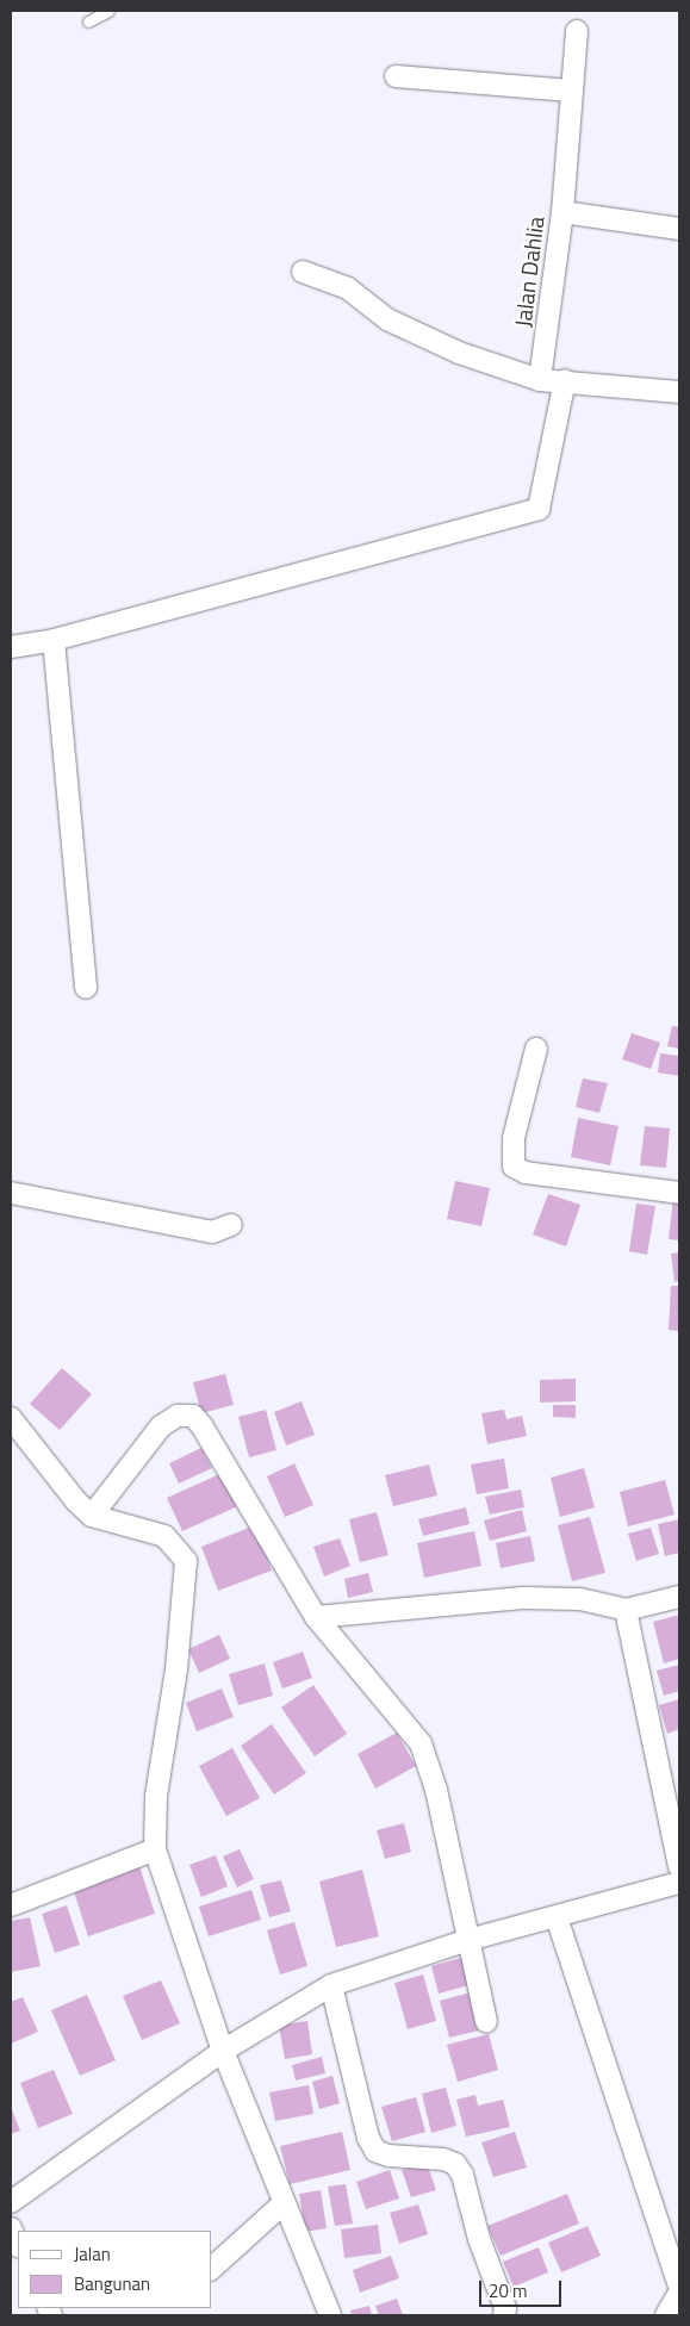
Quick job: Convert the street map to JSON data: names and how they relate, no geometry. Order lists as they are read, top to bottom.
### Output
{
  "streets": {
    "street": ["Jalan Dahlia"]
  },
  "legend": ["Jalan", "Bangunan"],
  "scale_bar": "20 m"
}
